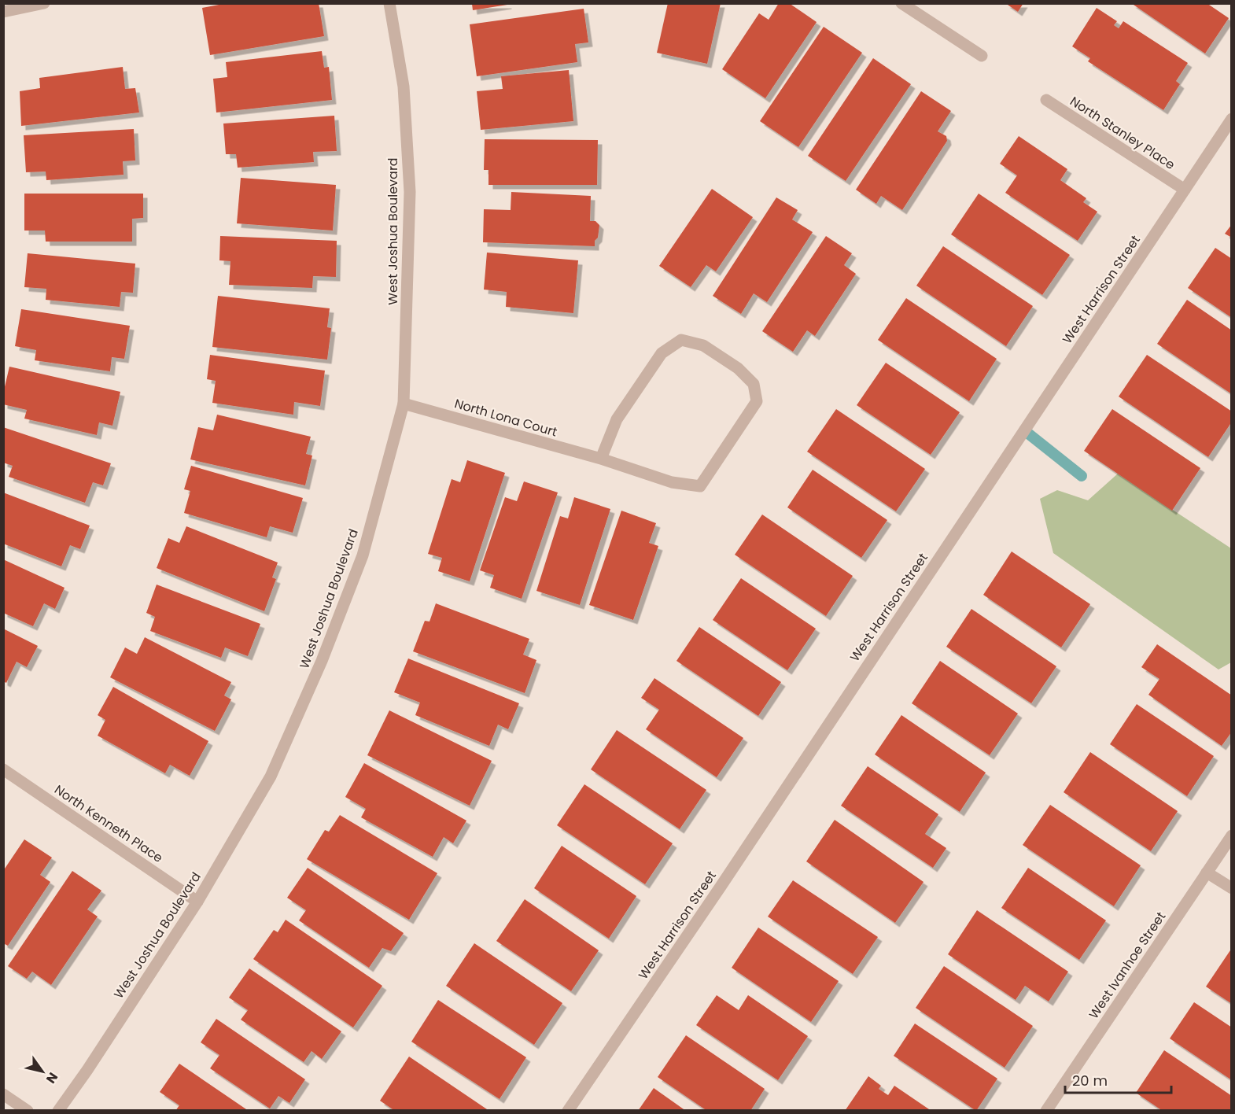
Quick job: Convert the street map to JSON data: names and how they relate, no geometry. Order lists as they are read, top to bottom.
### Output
{
  "streets": {
    "street": [
      "North Stanley Place",
      "West Joshua Boulevard",
      "West Harrison Street",
      "North Lona Court",
      "North Kenneth Place",
      "West Ivanhoe Street"
    ]
  },
  "crossings": [
    ["North Stanley Place", "West Harrison Street"],
    ["West Joshua Boulevard", "North Lona Court"],
    ["West Joshua Boulevard", "North Kenneth Place"]
  ],
  "scale_bar": "20 m",
  "north": "bottom right"
}
